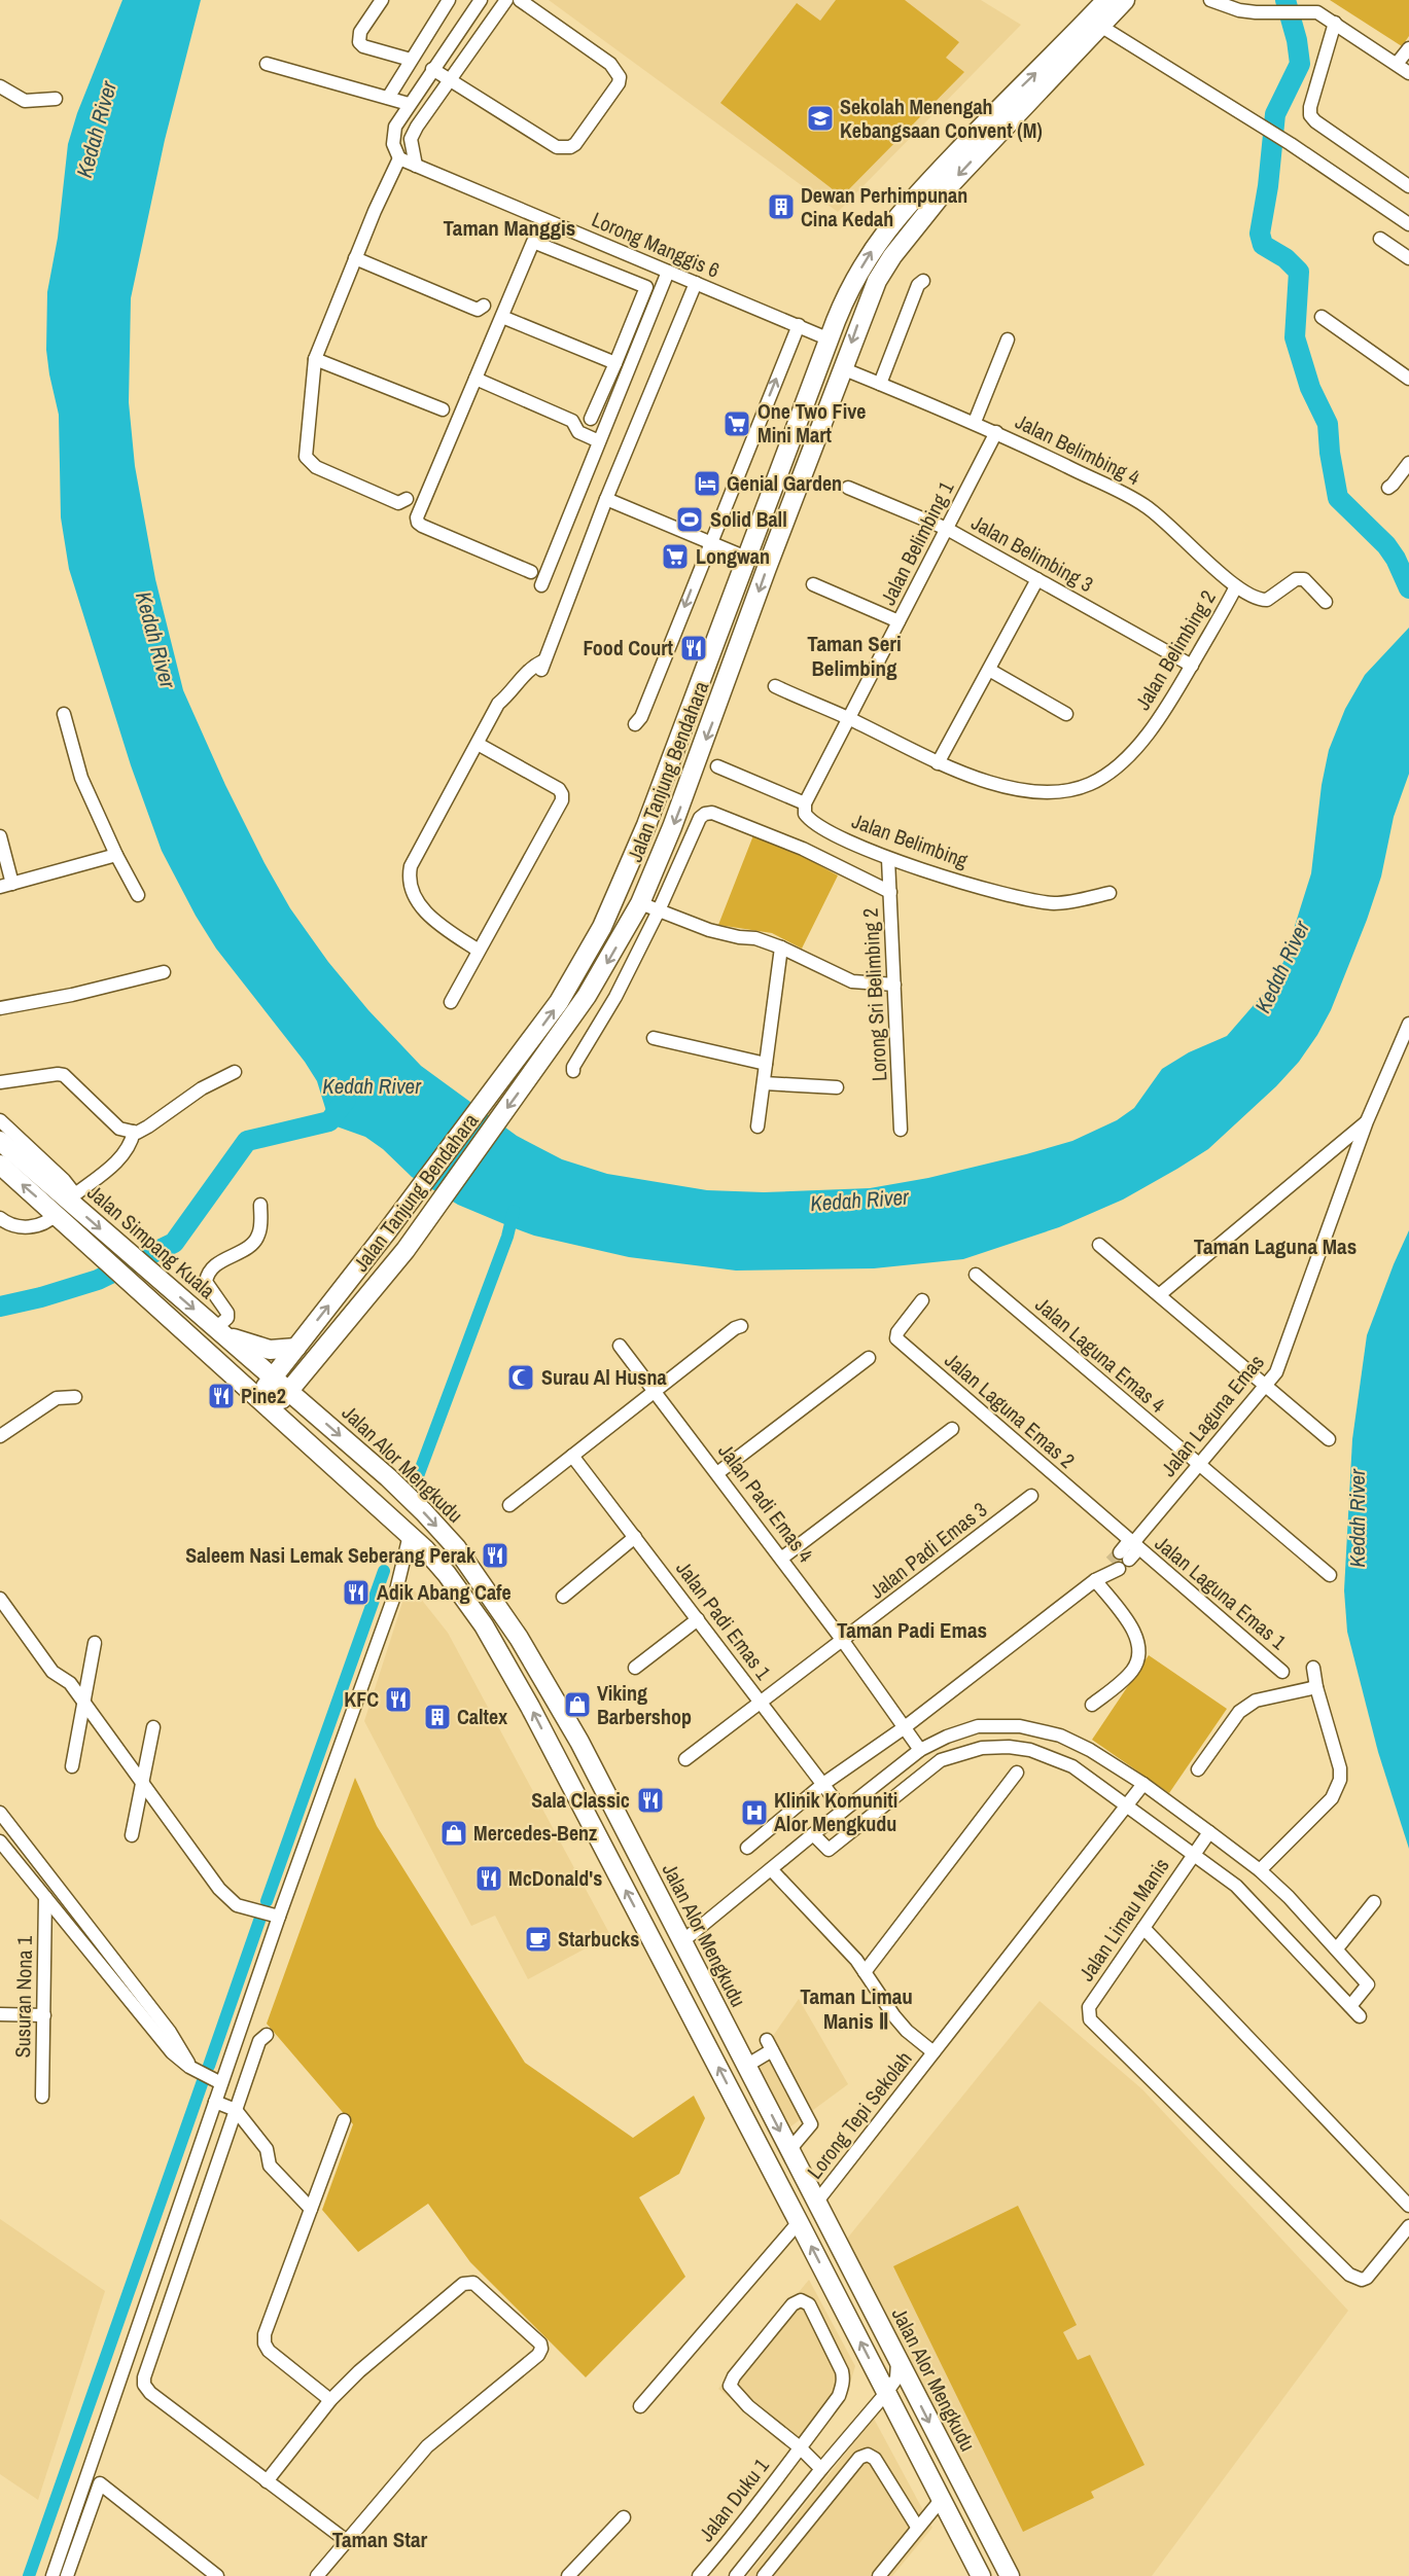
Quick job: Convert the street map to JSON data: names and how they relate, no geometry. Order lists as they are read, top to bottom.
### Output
{
  "streets": {
    "main road": ["Jalan Tanjung Bendahara", "Jalan Simpang Kuala", "Jalan Alor Mengkudu"],
    "street": [
      "Lorong Manggis 6",
      "Jalan Belimbing 4",
      "Jalan Belimbing 1",
      "Jalan Belimbing 3",
      "Jalan Belimbing 2",
      "Jalan Belimbing",
      "Lorong Sri Belimbing 2",
      "Jalan Laguna Emas 4",
      "Jalan Laguna Emas 2",
      "Jalan Laguna Emas",
      "Jalan Padi Emas 4",
      "Jalan Padi Emas 3",
      "Jalan Laguna Emas 1",
      "Jalan Padi Emas 1",
      "Jalan Limau Manis",
      "Susuran Nona 1",
      "Lorong Tepi Sekolah",
      "Jalan Duku 1"
    ]
  },
  "crossings": [
    ["Lorong Manggis 6", "Jalan Tanjung Bendahara"],
    ["Jalan Belimbing 4", "Jalan Belimbing 1"],
    ["Jalan Belimbing 4", "Jalan Belimbing 2"],
    ["Jalan Belimbing 4", "Jalan Tanjung Bendahara"],
    ["Jalan Belimbing 1", "Jalan Belimbing 3"],
    ["Jalan Belimbing 1", "Jalan Belimbing 2"],
    ["Jalan Belimbing 1", "Jalan Belimbing"],
    ["Jalan Belimbing 3", "Jalan Belimbing 2"],
    ["Jalan Tanjung Bendahara", "Jalan Simpang Kuala"],
    ["Jalan Tanjung Bendahara", "Jalan Alor Mengkudu"],
    ["Jalan Belimbing", "Lorong Sri Belimbing 2"],
    ["Jalan Simpang Kuala", "Jalan Alor Mengkudu"],
    ["Jalan Laguna Emas 4", "Jalan Laguna Emas"],
    ["Jalan Laguna Emas 2", "Jalan Laguna Emas"],
    ["Jalan Laguna Emas 2", "Jalan Laguna Emas 1"],
    ["Jalan Laguna Emas", "Jalan Padi Emas 4"],
    ["Jalan Laguna Emas", "Jalan Laguna Emas 1"],
    ["Jalan Laguna Emas", "Jalan Padi Emas 1"],
    ["Jalan Alor Mengkudu", "Lorong Tepi Sekolah"],
    ["Jalan Padi Emas 4", "Jalan Padi Emas 3"],
    ["Jalan Padi Emas 3", "Jalan Padi Emas 1"]
  ],
  "districts": [
    "Taman Manggis",
    "Taman Seri Belimbing",
    "Taman Laguna Mas",
    "Taman Padi Emas",
    "Taman Limau Manis Ⅱ",
    "Taman Star"
  ],
  "water": ["Kedah River"],
  "places": {
    "school or university": ["Sekolah Menengah Kebangsaan Convent (M)"],
    "building": ["Dewan Perhimpunan Cina Kedah", "Caltex"],
    "supermarket": ["One Two Five Mini Mart", "Longwan"],
    "hotel": ["Genial Garden"],
    "sports": ["Solid Ball"],
    "restaurant": [
      "Food Court",
      "Pine2",
      "Saleem Nasi Lemak Seberang Perak",
      "Adik Abang Cafe",
      "KFC",
      "Sala Classic",
      "McDonald's"
    ],
    "mosque": ["Surau Al Husna"],
    "shop": ["Viking Barbershop", "Mercedes-Benz"],
    "hospital": ["Klinik Komuniti Alor Mengkudu"],
    "cafe": ["Starbucks"]
  }
}
